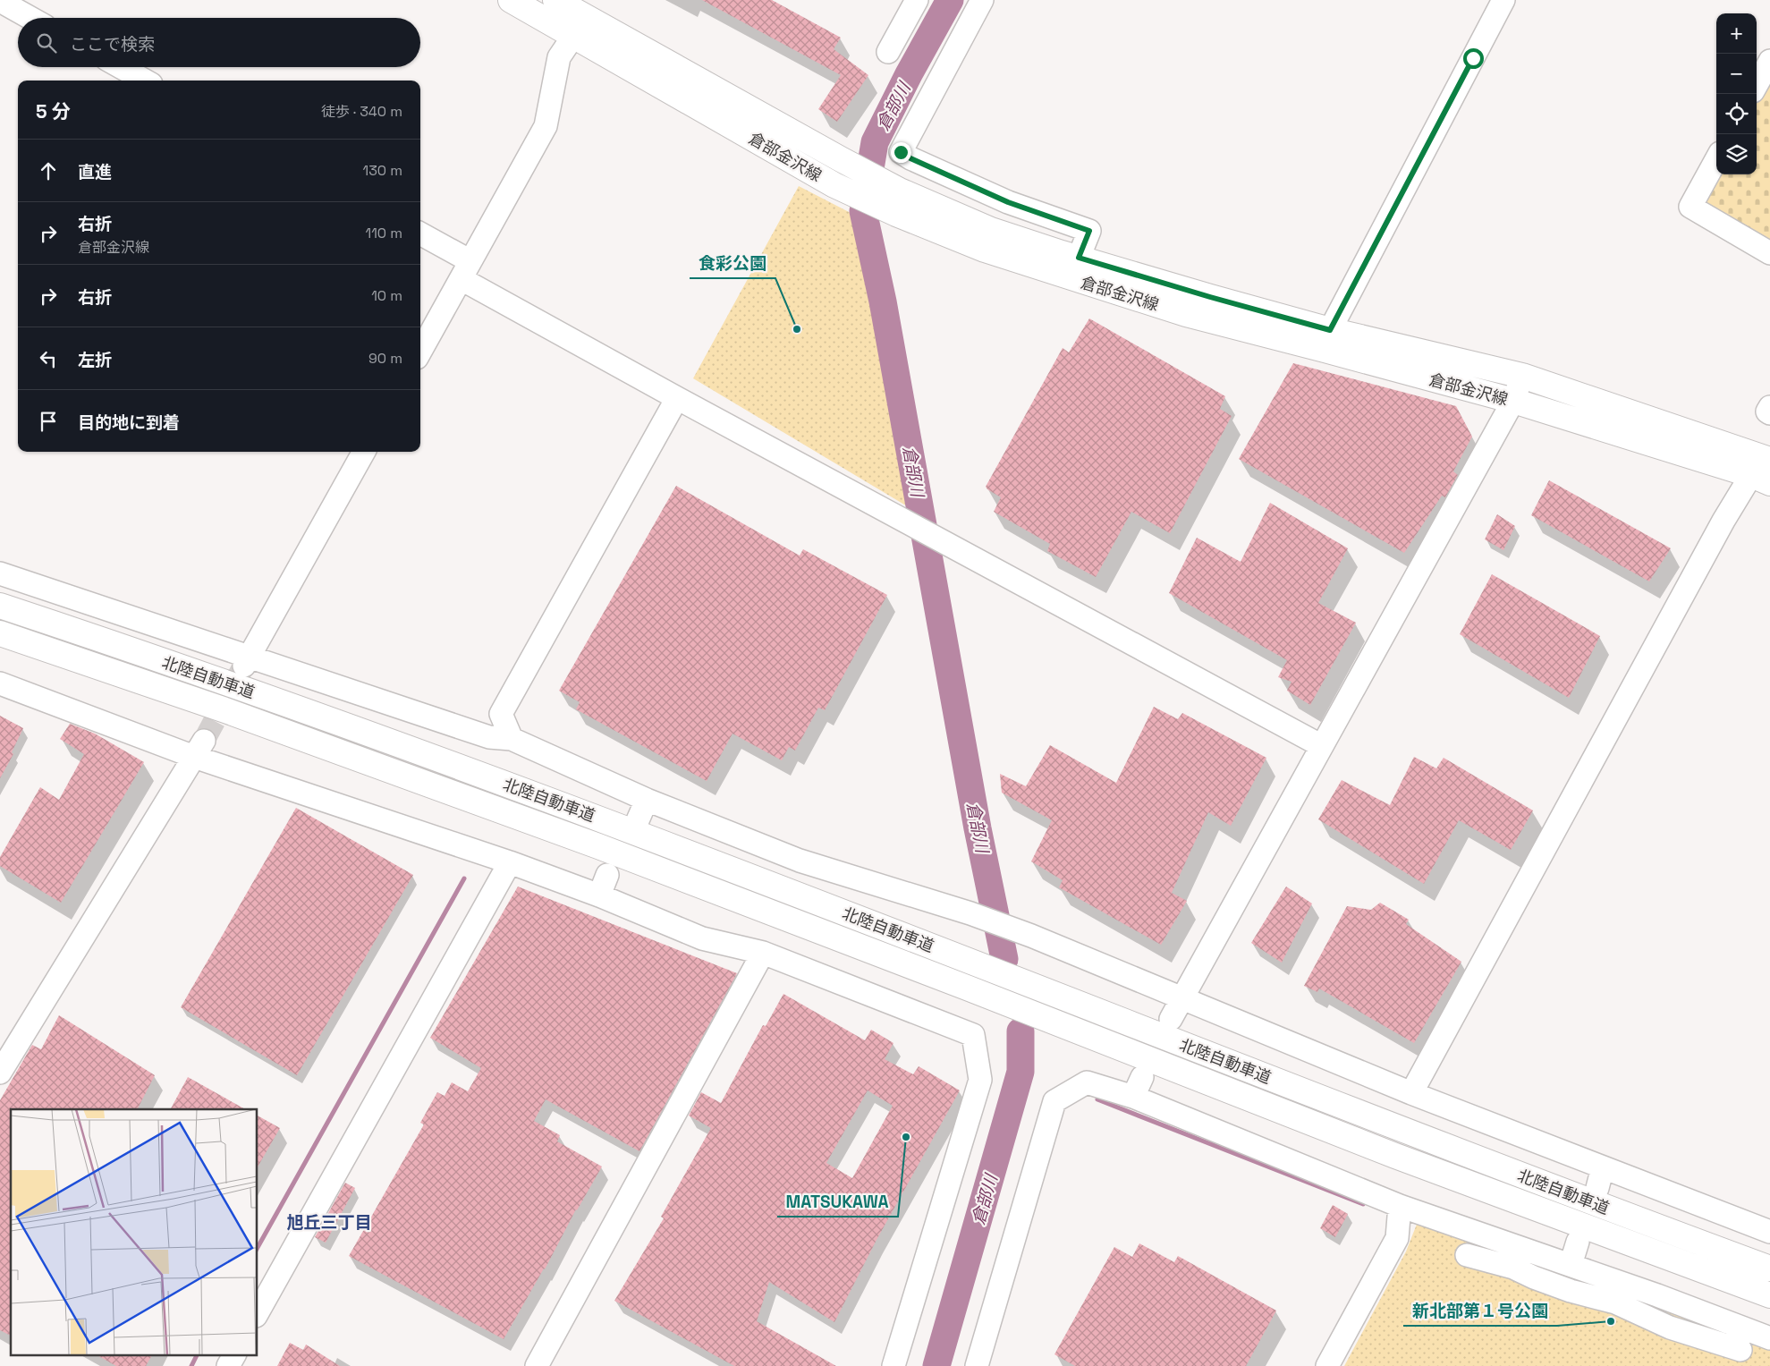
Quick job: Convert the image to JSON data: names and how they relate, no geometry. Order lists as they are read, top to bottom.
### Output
{
  "streets": {
    "main road": ["倉部金沢線", "北陸自動車道"]
  },
  "districts": ["旭丘三丁目"],
  "water": ["倉部川"],
  "places": ["食彩公園", "MATSUKAWA", "新北部第１号公園"],
  "page": {
    "map_buttons": ["+", "−"],
    "search": "ここで検索",
    "heading": ["5 分", "徒歩 · 340 m"],
    "list": [
      ["直進", "130 m"],
      ["右折", "倉部金沢線", "110 m"],
      ["右折", "10 m"],
      ["左折", "90 m"],
      "目的地に到着"
    ]
  }
}
